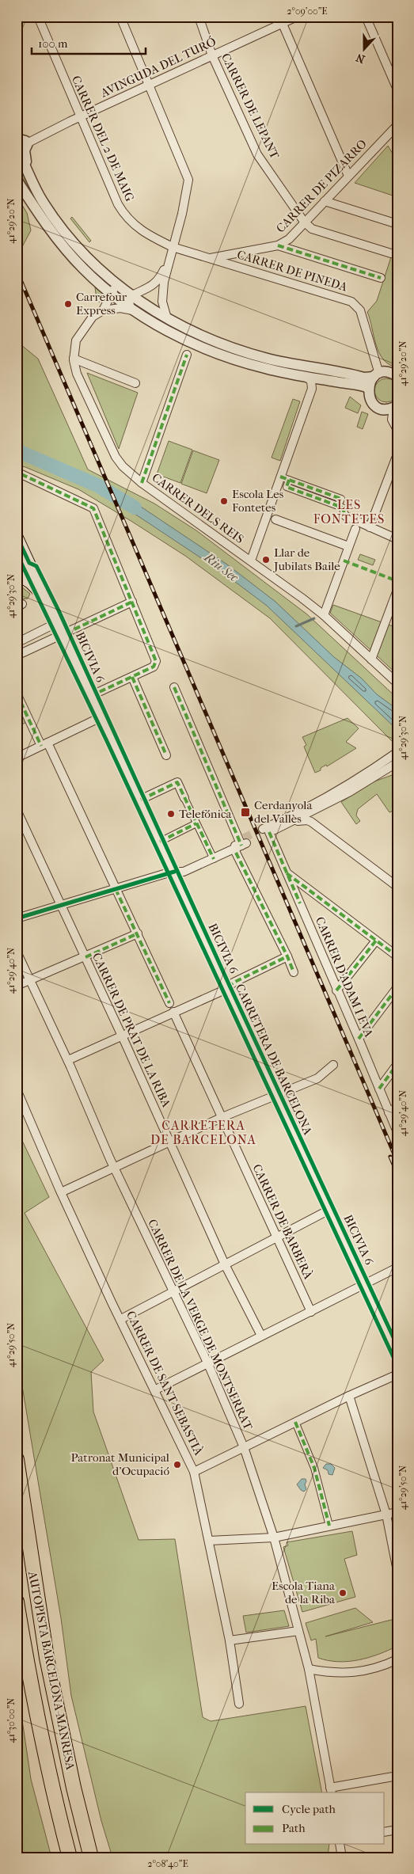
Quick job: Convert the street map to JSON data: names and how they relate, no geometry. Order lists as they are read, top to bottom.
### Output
{
  "streets": {
    "highway": ["AUTOPISTA BARCELONA-MANRESA"],
    "main road": ["CARRETERA DE BARCELONA"],
    "street": [
      "AVINGUDA DEL TURÓ",
      "CARRER DE LEPANT",
      "CARRER DEL 2 DE MAIG",
      "CARRER DE PIZARRO",
      "CARRER DE PINEDA",
      "CARRER DELS REIS",
      "CARRER D'ADAM I EVA",
      "CARRER DE PRAT DE LA RIBA",
      "CARRER DE BARBERÀ",
      "CARRER DE LA VERGE DE MONTSERRAT",
      "CARRER DE SANT SEBASTIÀ"
    ],
    "cycle path": ["BICIVIA 6"]
  },
  "crossings": [
    ["AVINGUDA DEL TURÓ", "CARRER DE LEPANT"],
    ["AVINGUDA DEL TURÓ", "CARRER DEL 2 DE MAIG"],
    ["CARRER DE LEPANT", "CARRER DE PIZARRO"],
    ["CARRER DEL 2 DE MAIG", "CARRER DE PINEDA"],
    ["CARRER DE PIZARRO", "CARRER DE PINEDA"]
  ],
  "districts": ["LES FONTETES", "CARRETERA DE BARCELONA"],
  "water": ["Riu Sec"],
  "places": {
    "other": [
      "Carrefour Express",
      "Escola Les Fontetes",
      "Llar de Jubilats Baile",
      "Telefónica",
      "Patronat Municipal d'Ocupació",
      "Escola Tiana de la Riba"
    ],
    "transit": ["Cerdanyola del Vallès"]
  },
  "legend": ["Cycle path", "Path"],
  "scale_bar": "100 m",
  "north": "bottom",
  "coordinates": [
    "2°09'00\"E",
    "41°29'20\"N",
    "41°29'30\"N",
    "41°29'40\"N",
    "41°29'50\"N",
    "41°30'00\"N",
    "2°08'40\"E"
  ]
}
